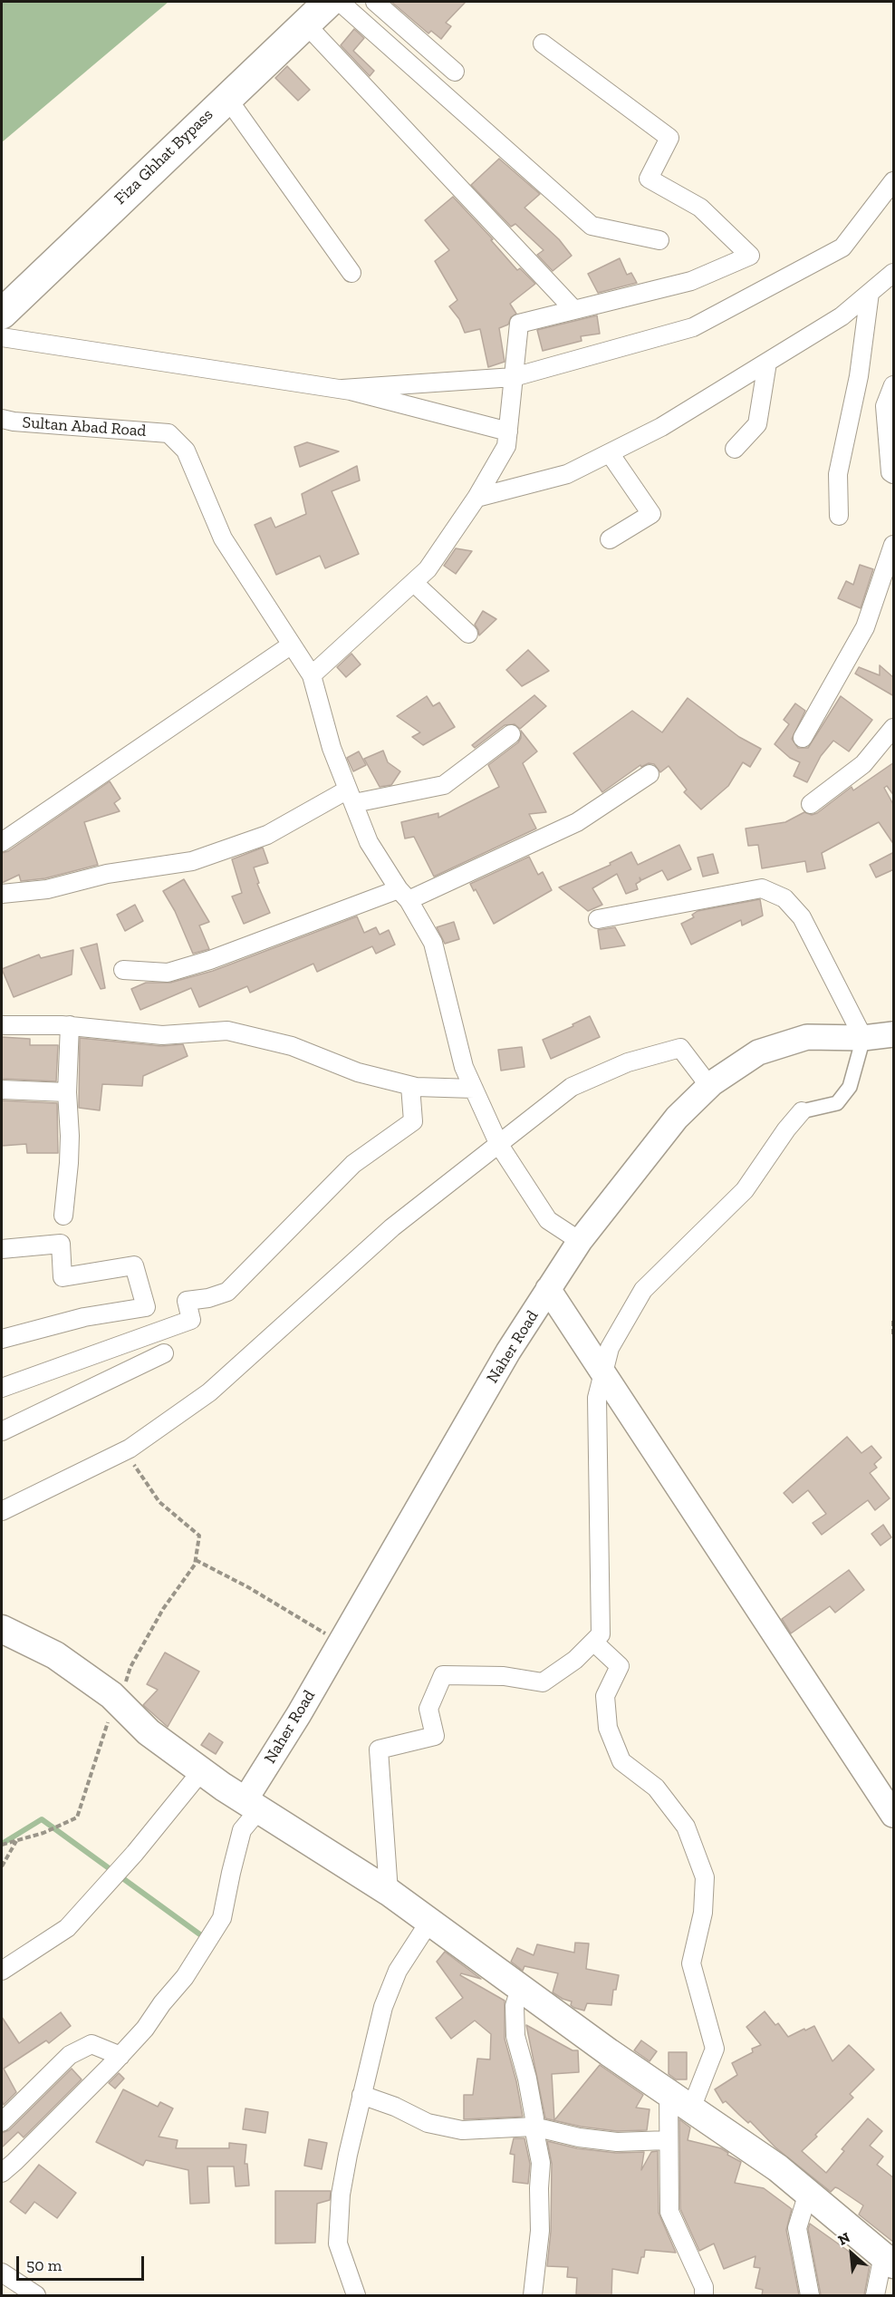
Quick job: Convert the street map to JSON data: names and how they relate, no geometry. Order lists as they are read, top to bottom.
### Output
{
  "streets": {
    "highway": ["Fiza Ghhat Bypass"],
    "main road": ["Naher Road"],
    "street": ["Sultan Abad Road"]
  },
  "scale_bar": "50 m",
  "north": "top left"
}
